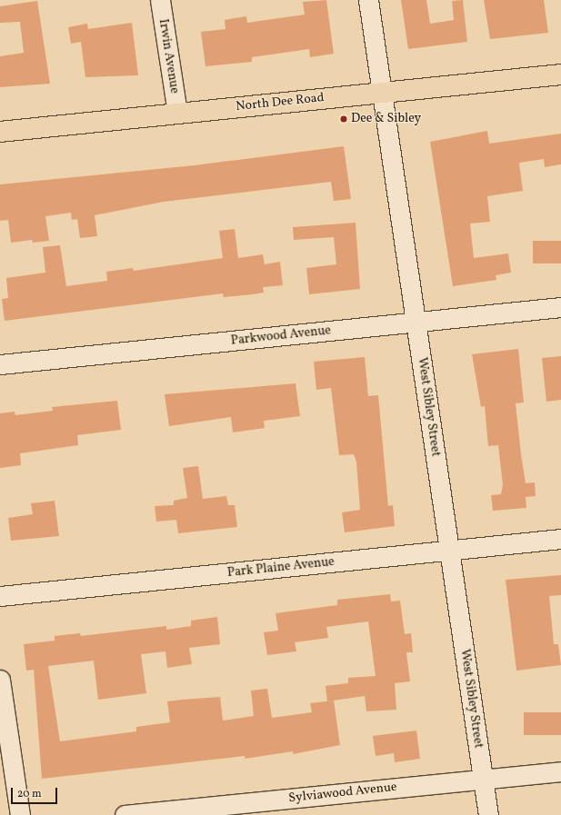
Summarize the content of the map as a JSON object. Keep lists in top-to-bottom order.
{
  "streets": {
    "main road": ["North Dee Road"],
    "street": [
      "Irwin Avenue",
      "Parkwood Avenue",
      "West Sibley Street",
      "Park Plaine Avenue",
      "Sylviawood Avenue"
    ]
  },
  "crossings": [
    ["Irwin Avenue", "North Dee Road"],
    ["North Dee Road", "West Sibley Street"],
    ["Parkwood Avenue", "West Sibley Street"],
    ["West Sibley Street", "Park Plaine Avenue"],
    ["West Sibley Street", "Sylviawood Avenue"]
  ],
  "places": ["Dee & Sibley"],
  "scale_bar": "20 m"
}
